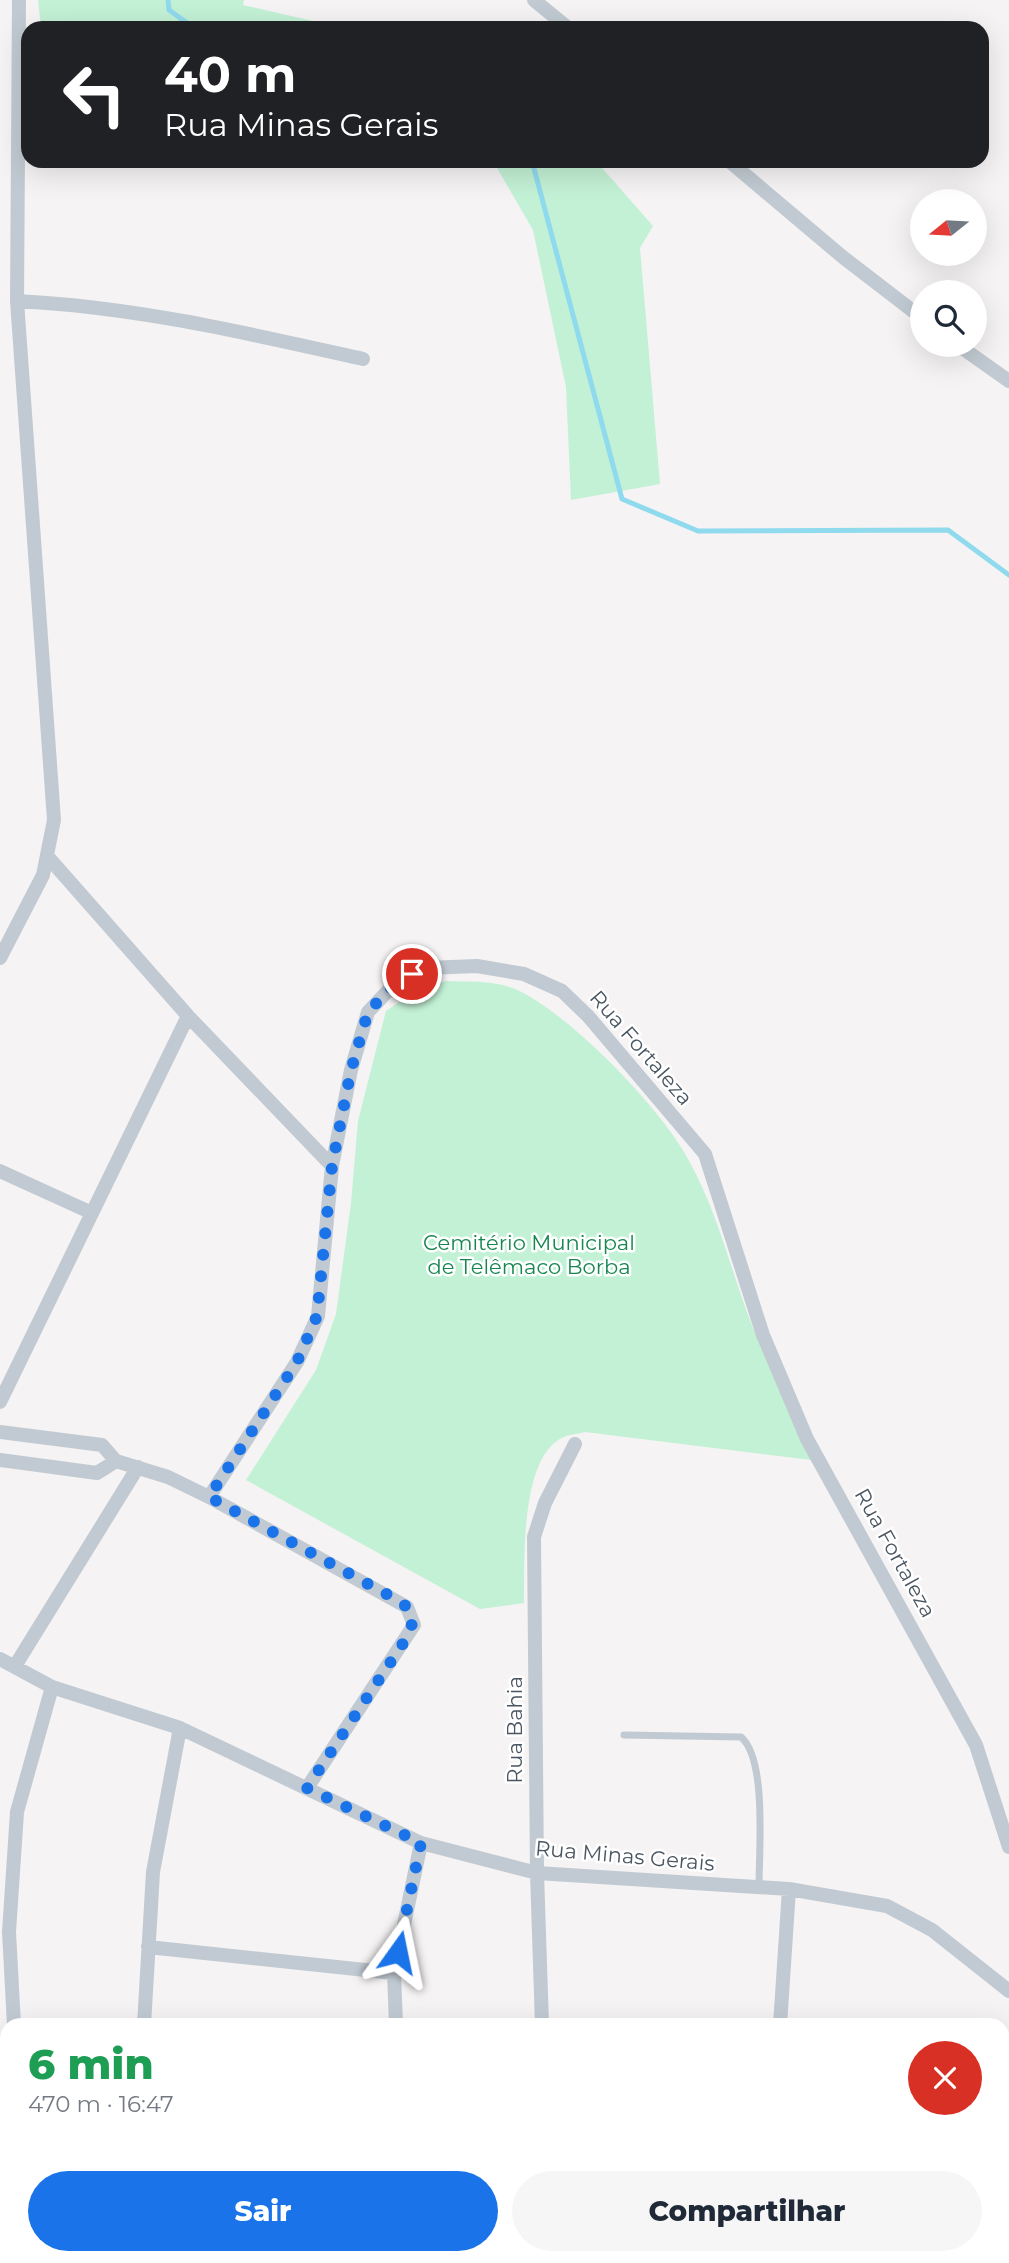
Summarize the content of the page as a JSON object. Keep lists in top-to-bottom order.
{
  "streets": {
    "street": ["Rua Fortaleza", "Rua Bahia", "Rua Minas Gerais"]
  },
  "crossings": [
    ["Rua Bahia", "Rua Minas Gerais"]
  ],
  "parks": ["Cemitério Municipal de Telêmaco Borba"],
  "north": "left",
  "page": {
    "turn": ["40 m", "Rua Minas Gerais"],
    "heading": ["6 min", "470 m · 16:47"],
    "buttons": ["Sair", "Compartilhar"]
  }
}
